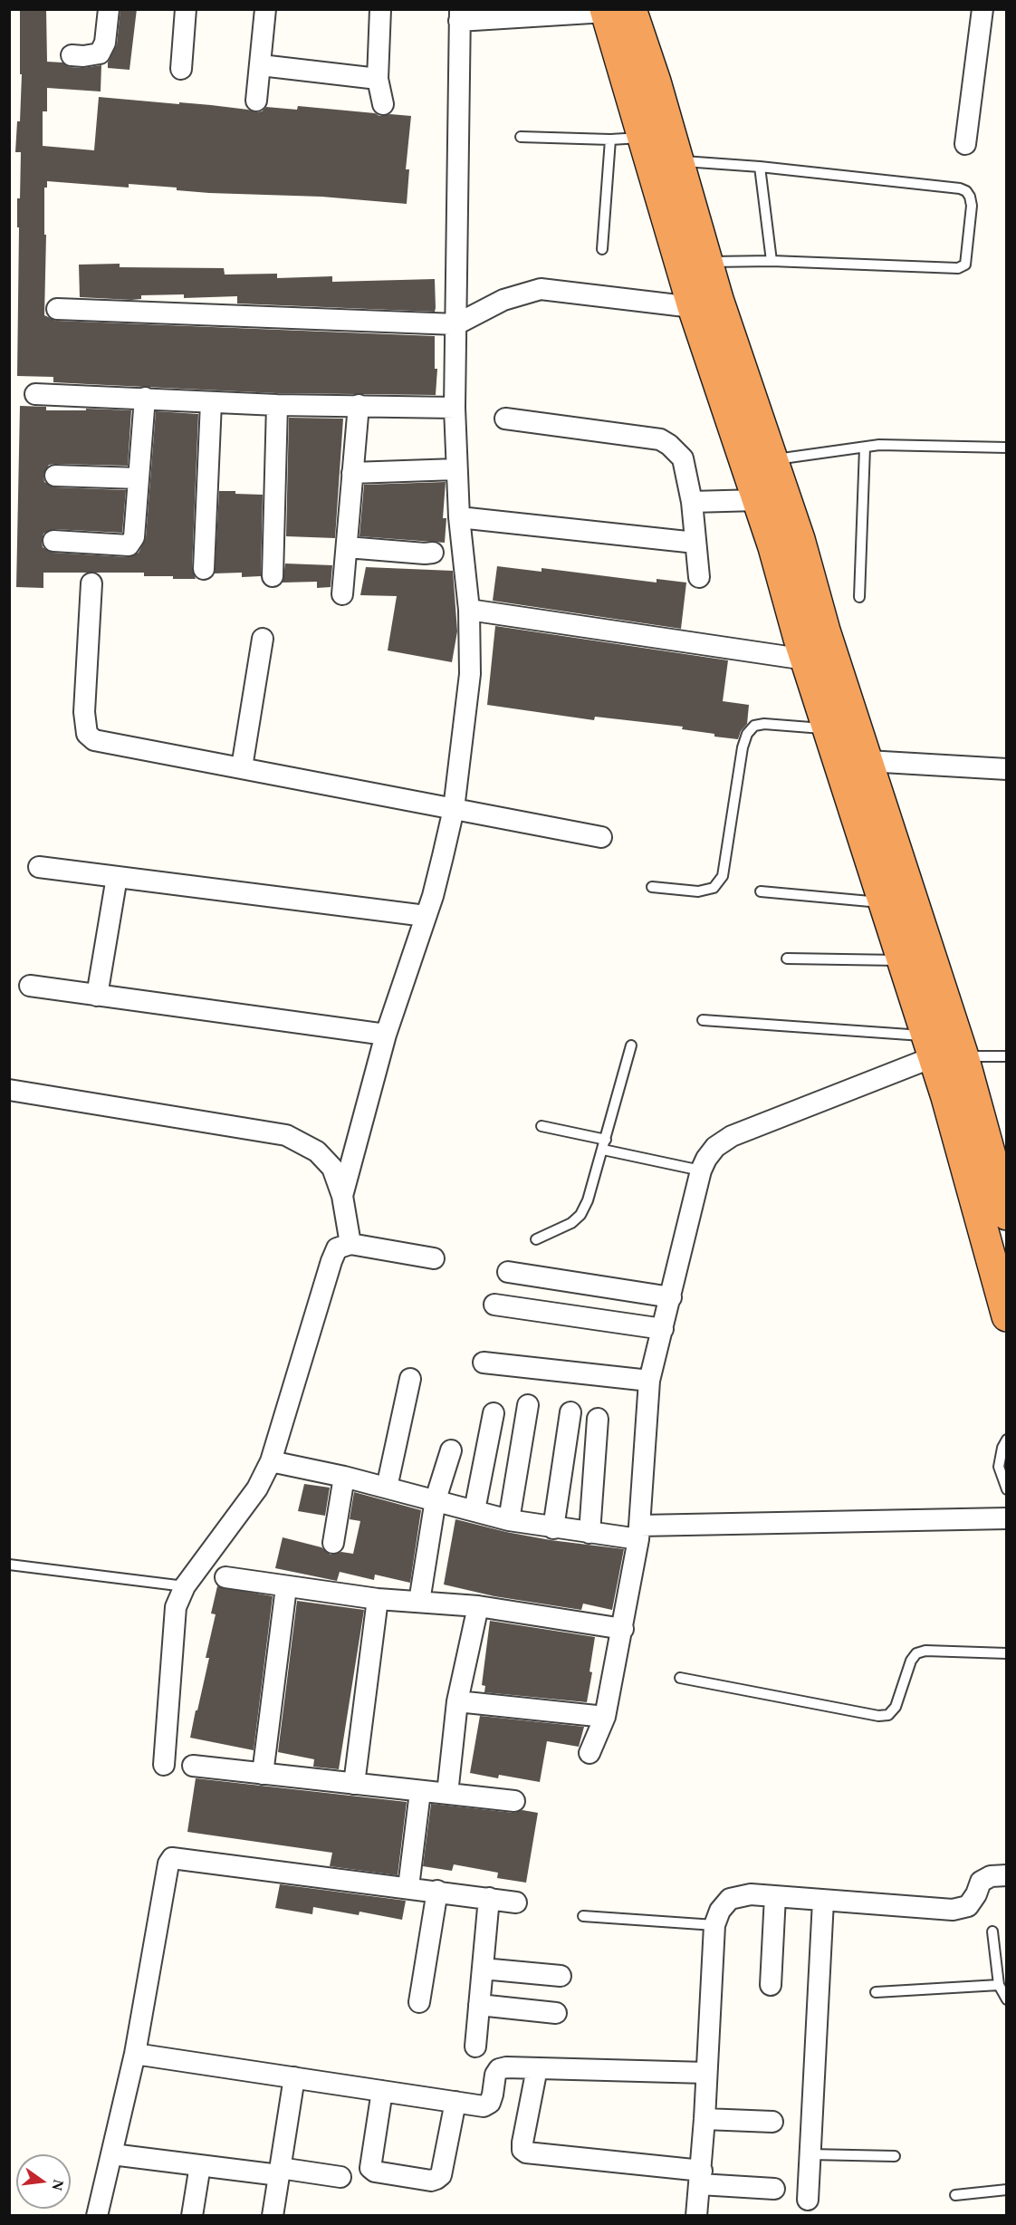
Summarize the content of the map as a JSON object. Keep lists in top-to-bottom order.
{
  "north": "right"
}
